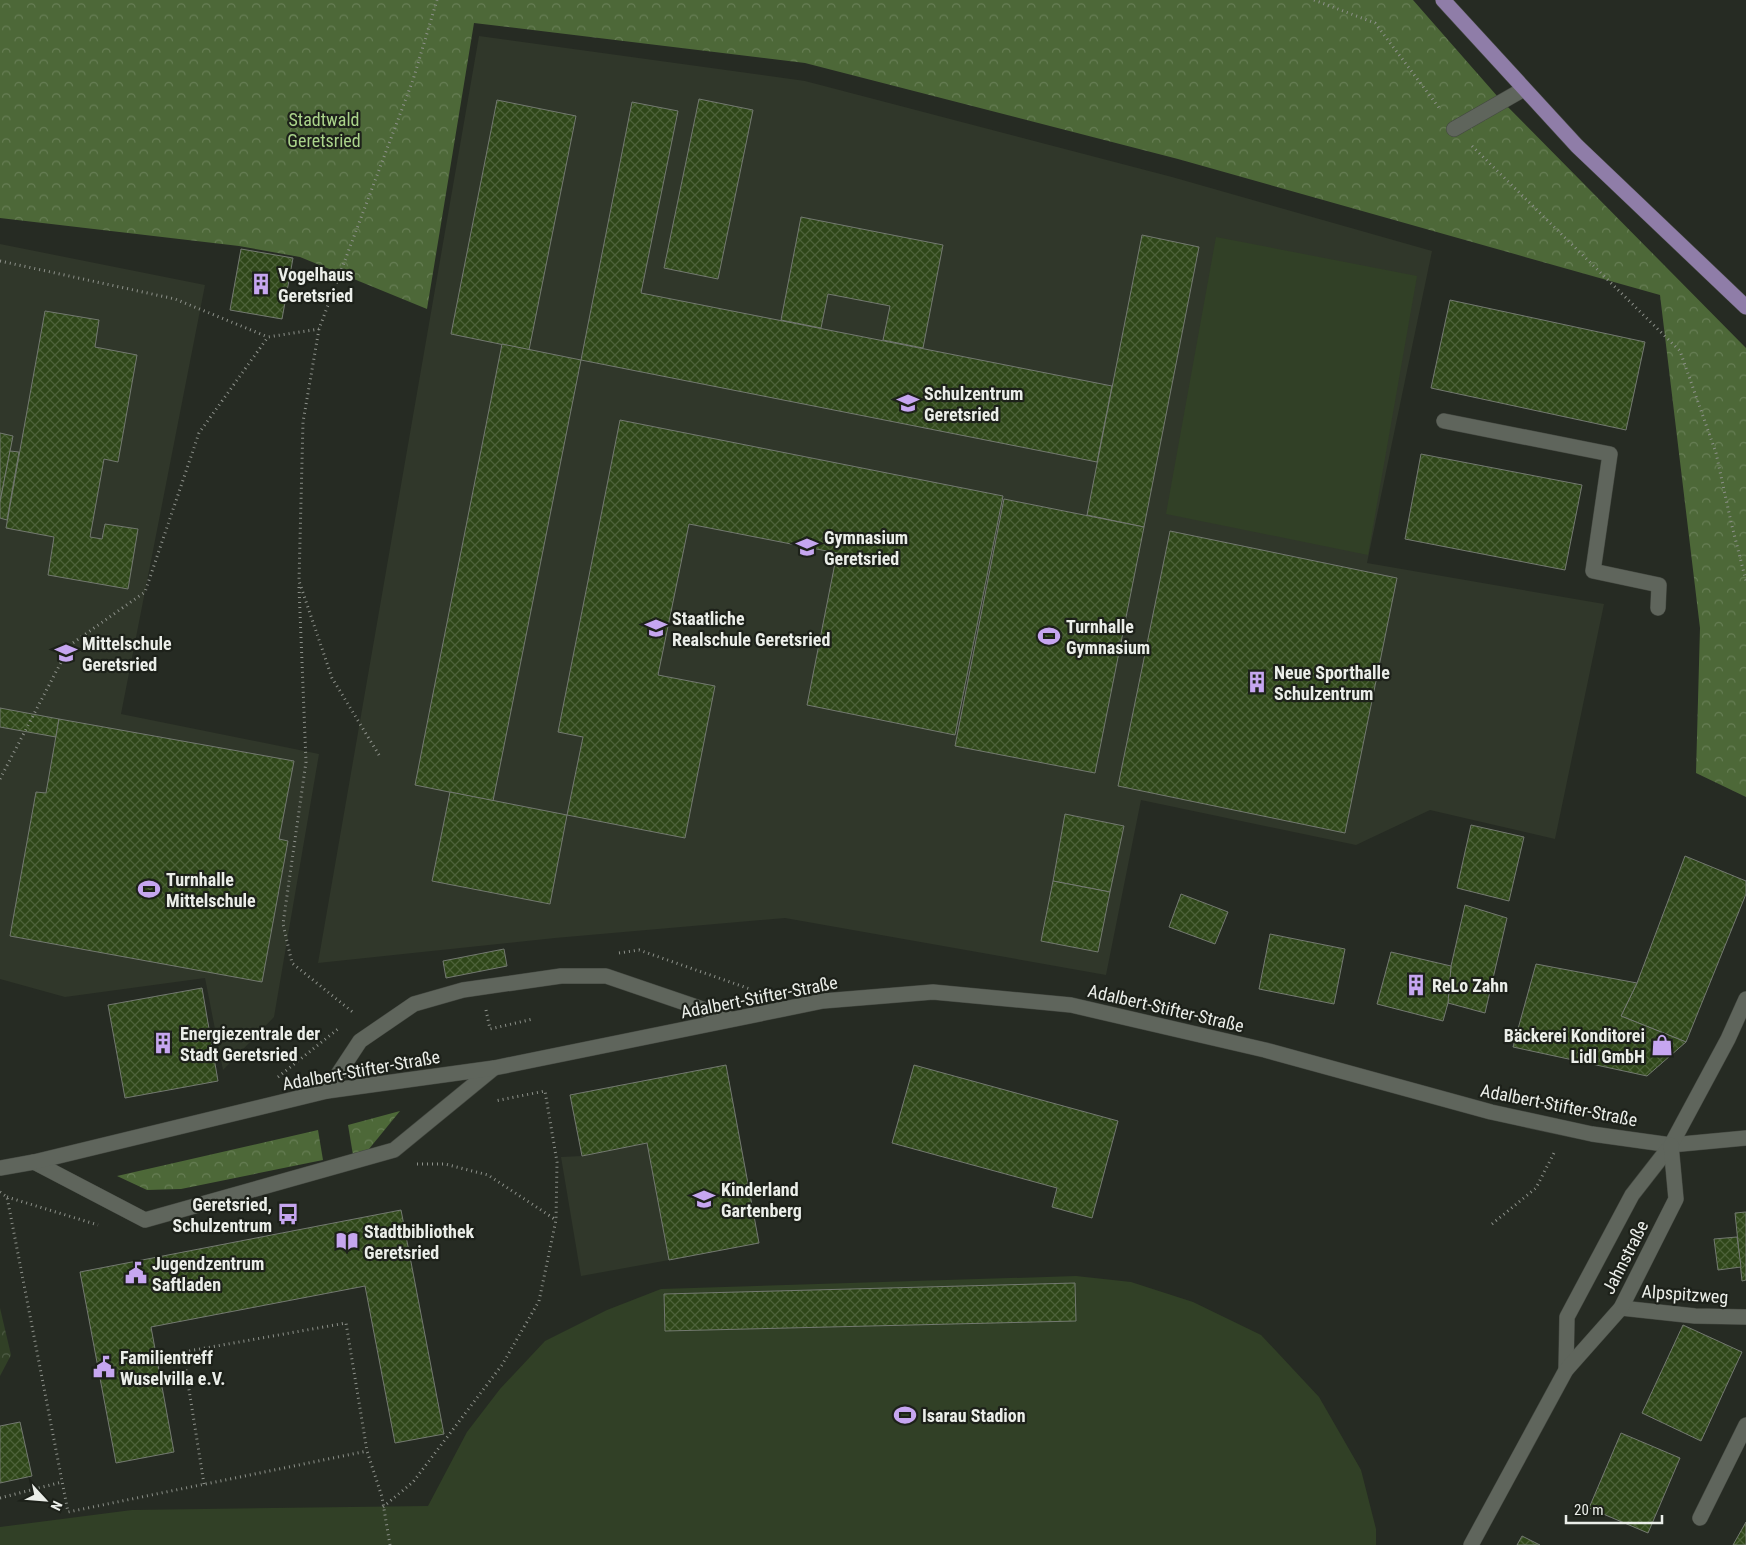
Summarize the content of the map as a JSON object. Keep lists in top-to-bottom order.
{
  "streets": {
    "street": ["Adalbert-Stifter-Straße", "Jahnstraße", "Alpspitzweg"]
  },
  "crossings": [
    ["Adalbert-Stifter-Straße", "Jahnstraße"],
    ["Jahnstraße", "Alpspitzweg"]
  ],
  "parks": ["Stadtwald Geretsried"],
  "places": {
    "building": [
      "Vogelhaus Geretsried",
      "Neue Sporthalle Schulzentrum",
      "ReLo Zahn",
      "Energiezentrale der Stadt Geretsried"
    ],
    "school or university": [
      "Schulzentrum Geretsried",
      "Gymnasium Geretsried",
      "Staatliche Realschule Geretsried",
      "Mittelschule Geretsried",
      "Kinderland Gartenberg"
    ],
    "sports": ["Turnhalle Gymnasium", "Turnhalle Mittelschule", "Isarau Stadion"],
    "shop": ["Bäckerei Konditorei Lidl GmbH"],
    "bus stop": ["Geretsried, Schulzentrum"],
    "library": ["Stadtbibliothek Geretsried"],
    "public building": ["Jugendzentrum Saftladen", "Familientreff Wuselvilla e.V."]
  },
  "scale_bar": "20 m",
  "north": "bottom right"
}
